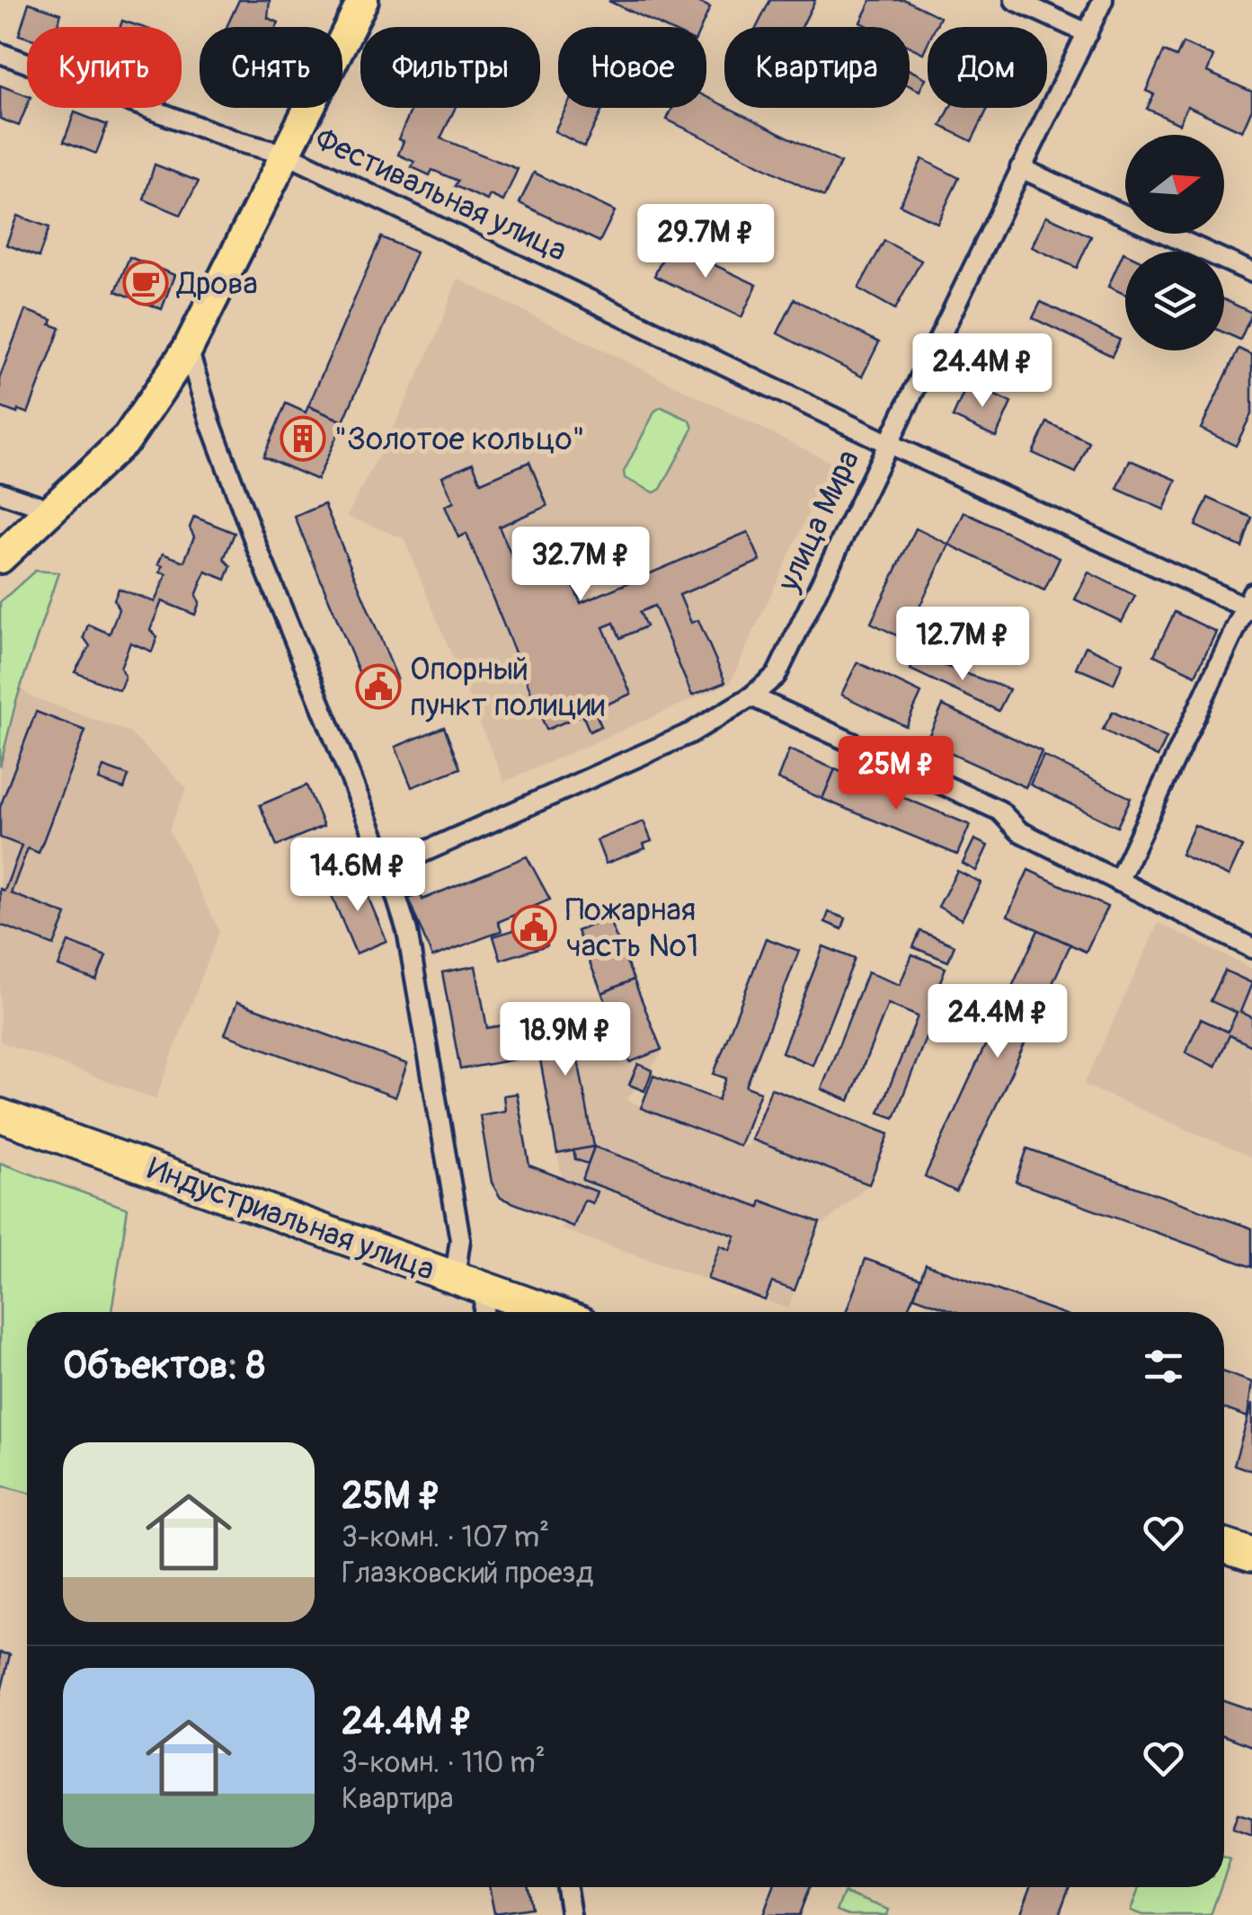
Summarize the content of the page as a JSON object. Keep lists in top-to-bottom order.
{
  "streets": {
    "highway": ["Индустриальная улица"],
    "street": ["Фестивальная улица", "улица Мира"]
  },
  "crossings": [
    ["Фестивальная улица", "улица Мира"]
  ],
  "places": {
    "cafe": ["Дрова"],
    "building": ["\"Золотое кольцо\""],
    "public building": ["Опорный пункт полиции", "Пожарная часть №1"]
  },
  "north": "right",
  "page": {
    "chip": [
      "Купить",
      "Снять",
      "Фильтры",
      "Новое",
      "Квартира",
      "Дом"
    ],
    "price": [
      "29.7M ₽",
      "24.4M ₽",
      "32.7M ₽",
      "12.7M ₽",
      "25M ₽",
      "14.6M ₽",
      "24.4M ₽",
      "18.9M ₽"
    ],
    "heading": "Объектов: 8",
    "list": [
      {
        "name": "25M ₽",
        "note": "3-комн. · 107 m² · Глазковский проезд"
      },
      {
        "name": "24.4M ₽",
        "note": "3-комн. · 110 m² · Квартира"
      }
    ]
  }
}
